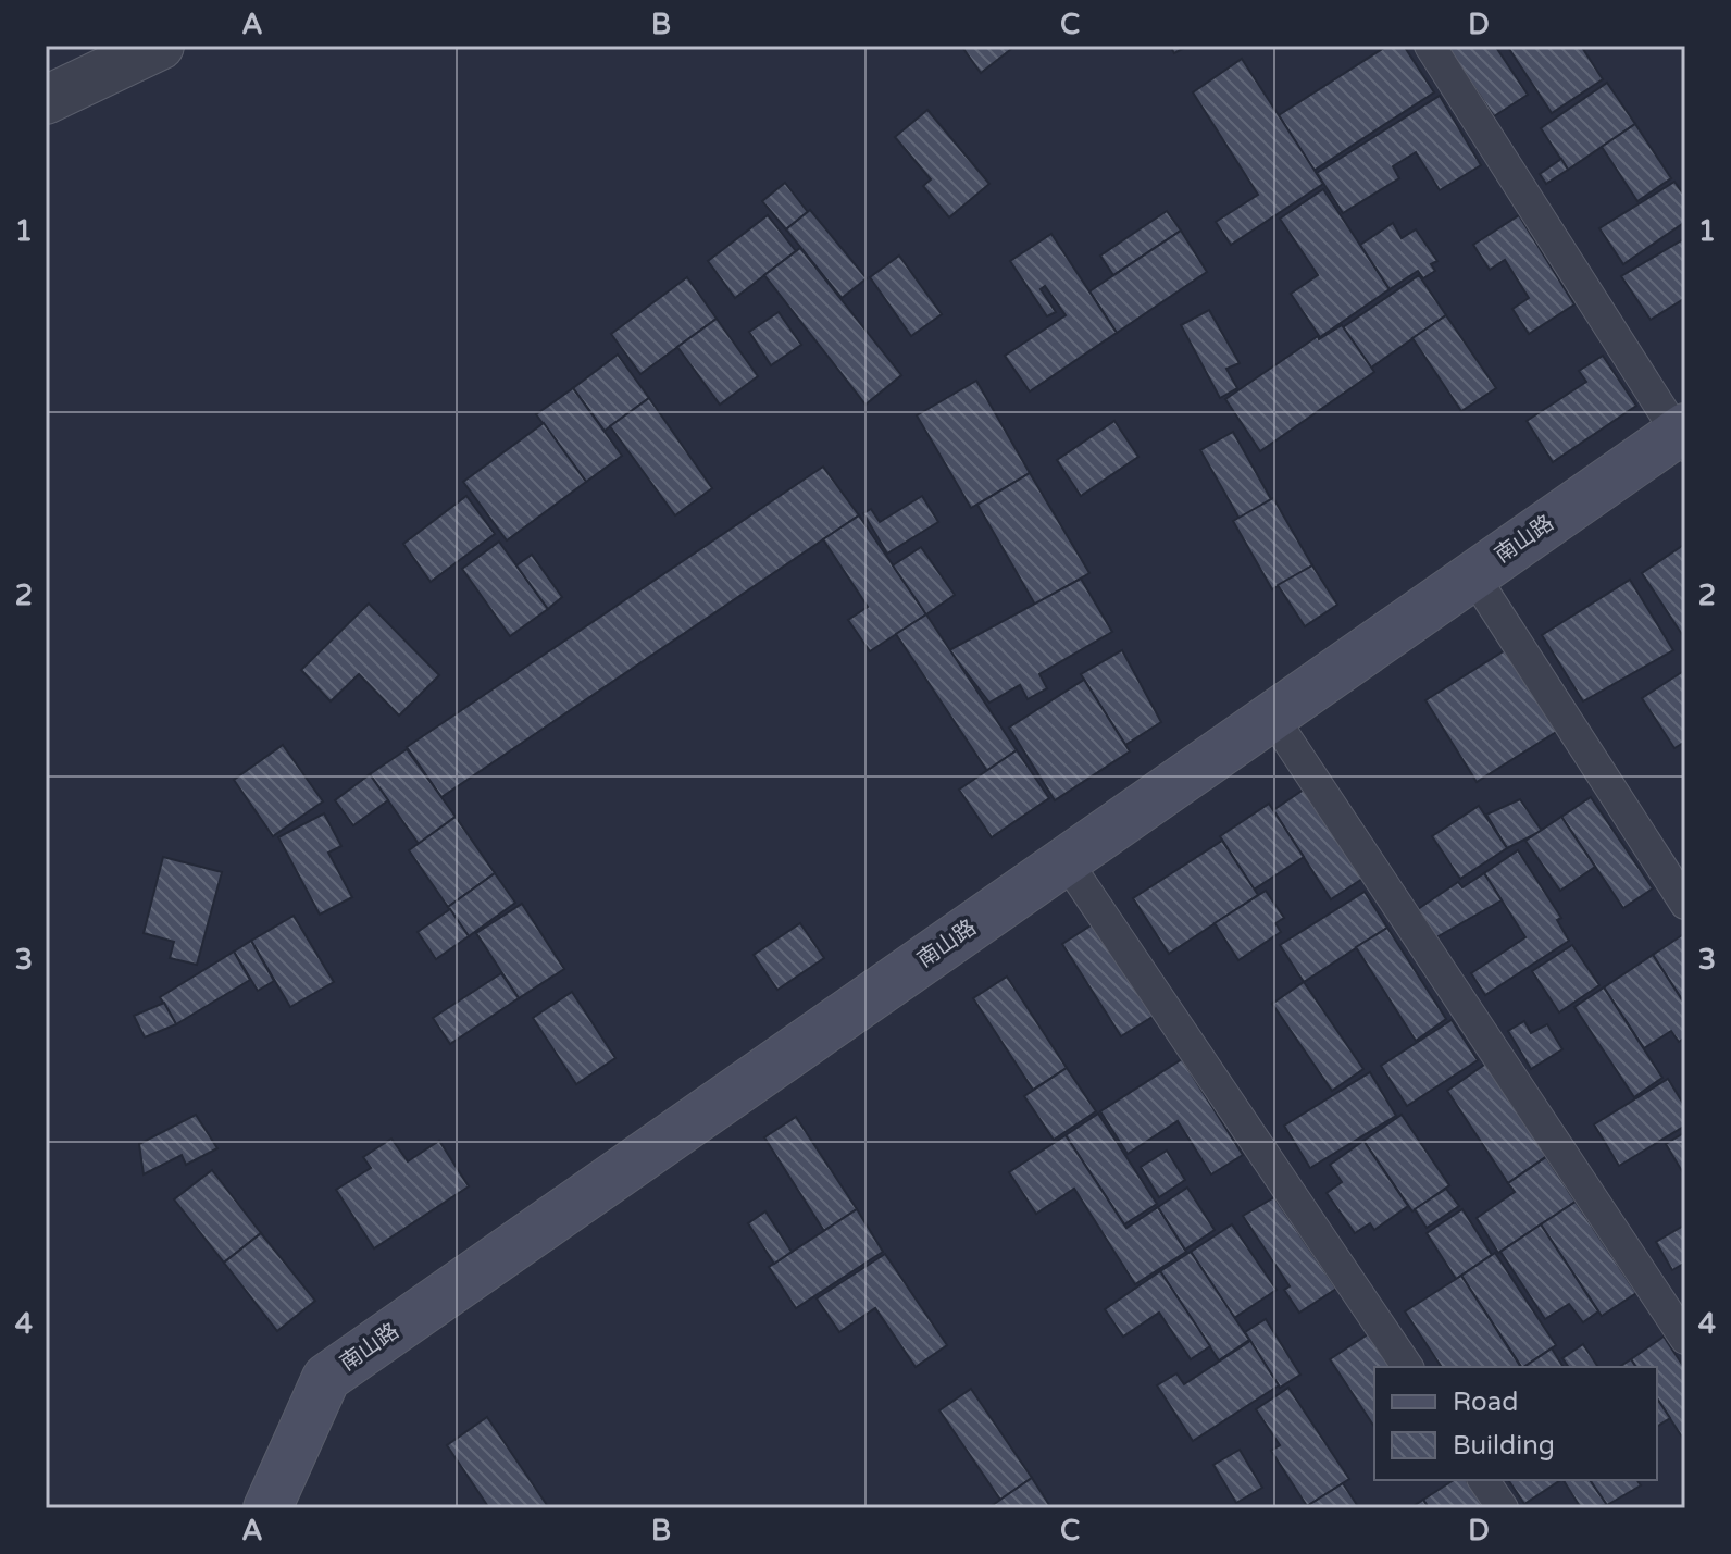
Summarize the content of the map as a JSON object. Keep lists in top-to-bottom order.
{
  "streets": {
    "street": ["南山路"]
  },
  "legend": ["Road", "Building"],
  "grid": {
    "columns": [
      "A",
      "B",
      "C",
      "D"
    ],
    "rows": [
      "1",
      "2",
      "3",
      "4"
    ]
  }
}
